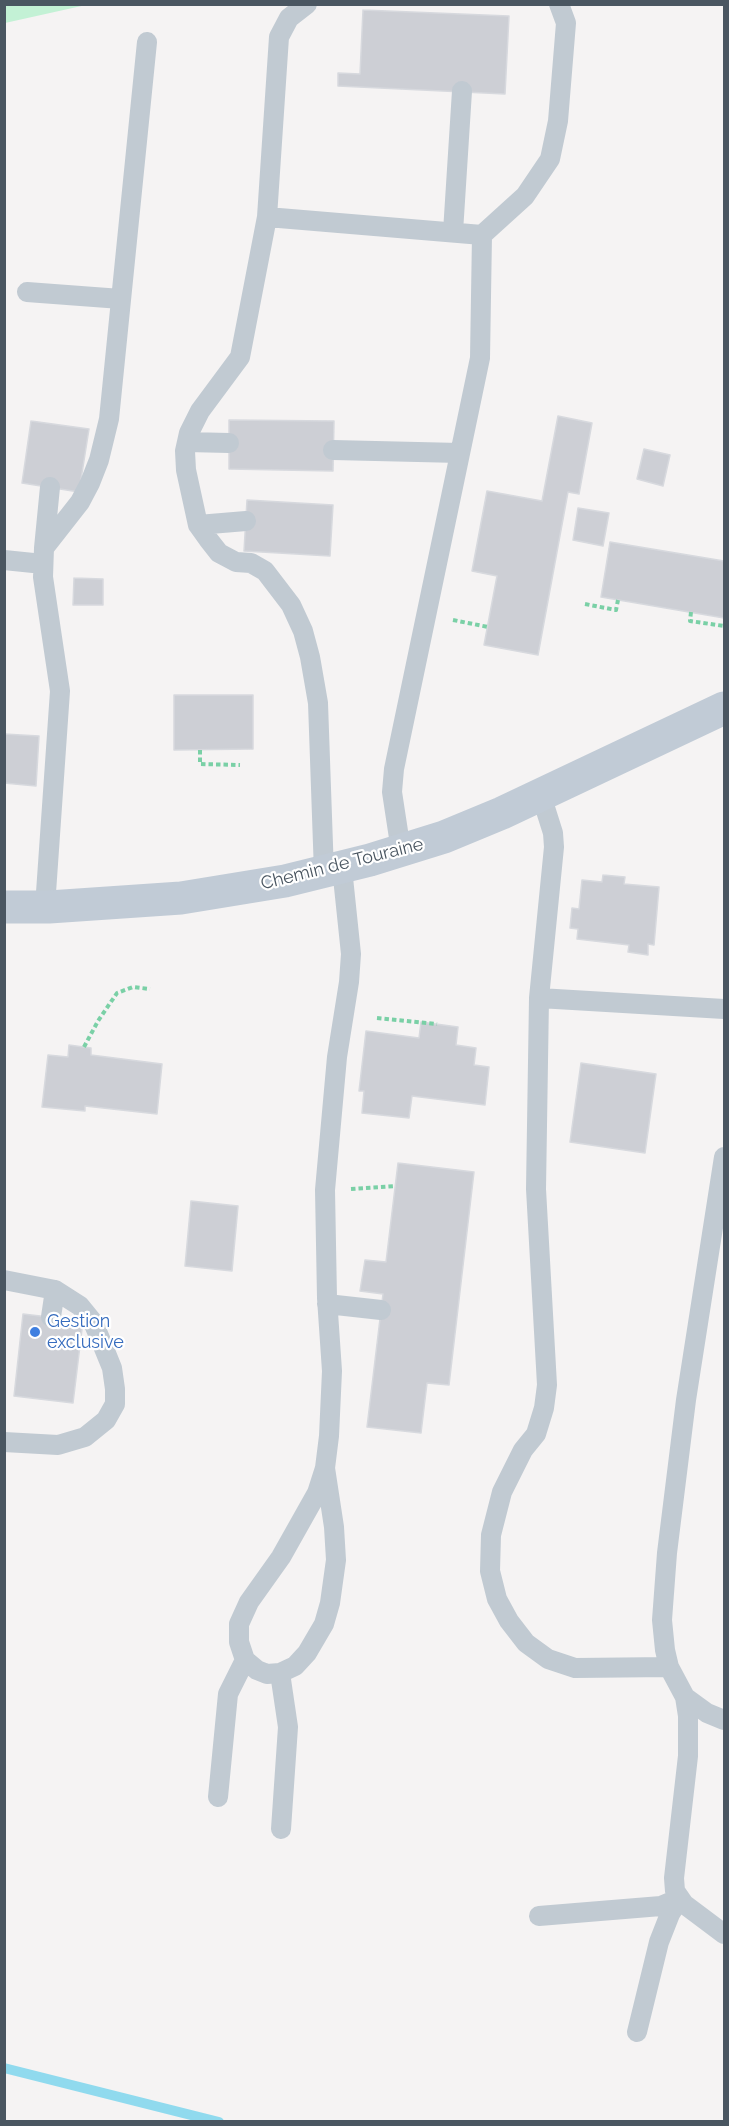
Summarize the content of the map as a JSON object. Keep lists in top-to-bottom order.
{
  "streets": {
    "street": ["Chemin de Touraine"]
  },
  "places": ["Gestion exclusive"]
}
